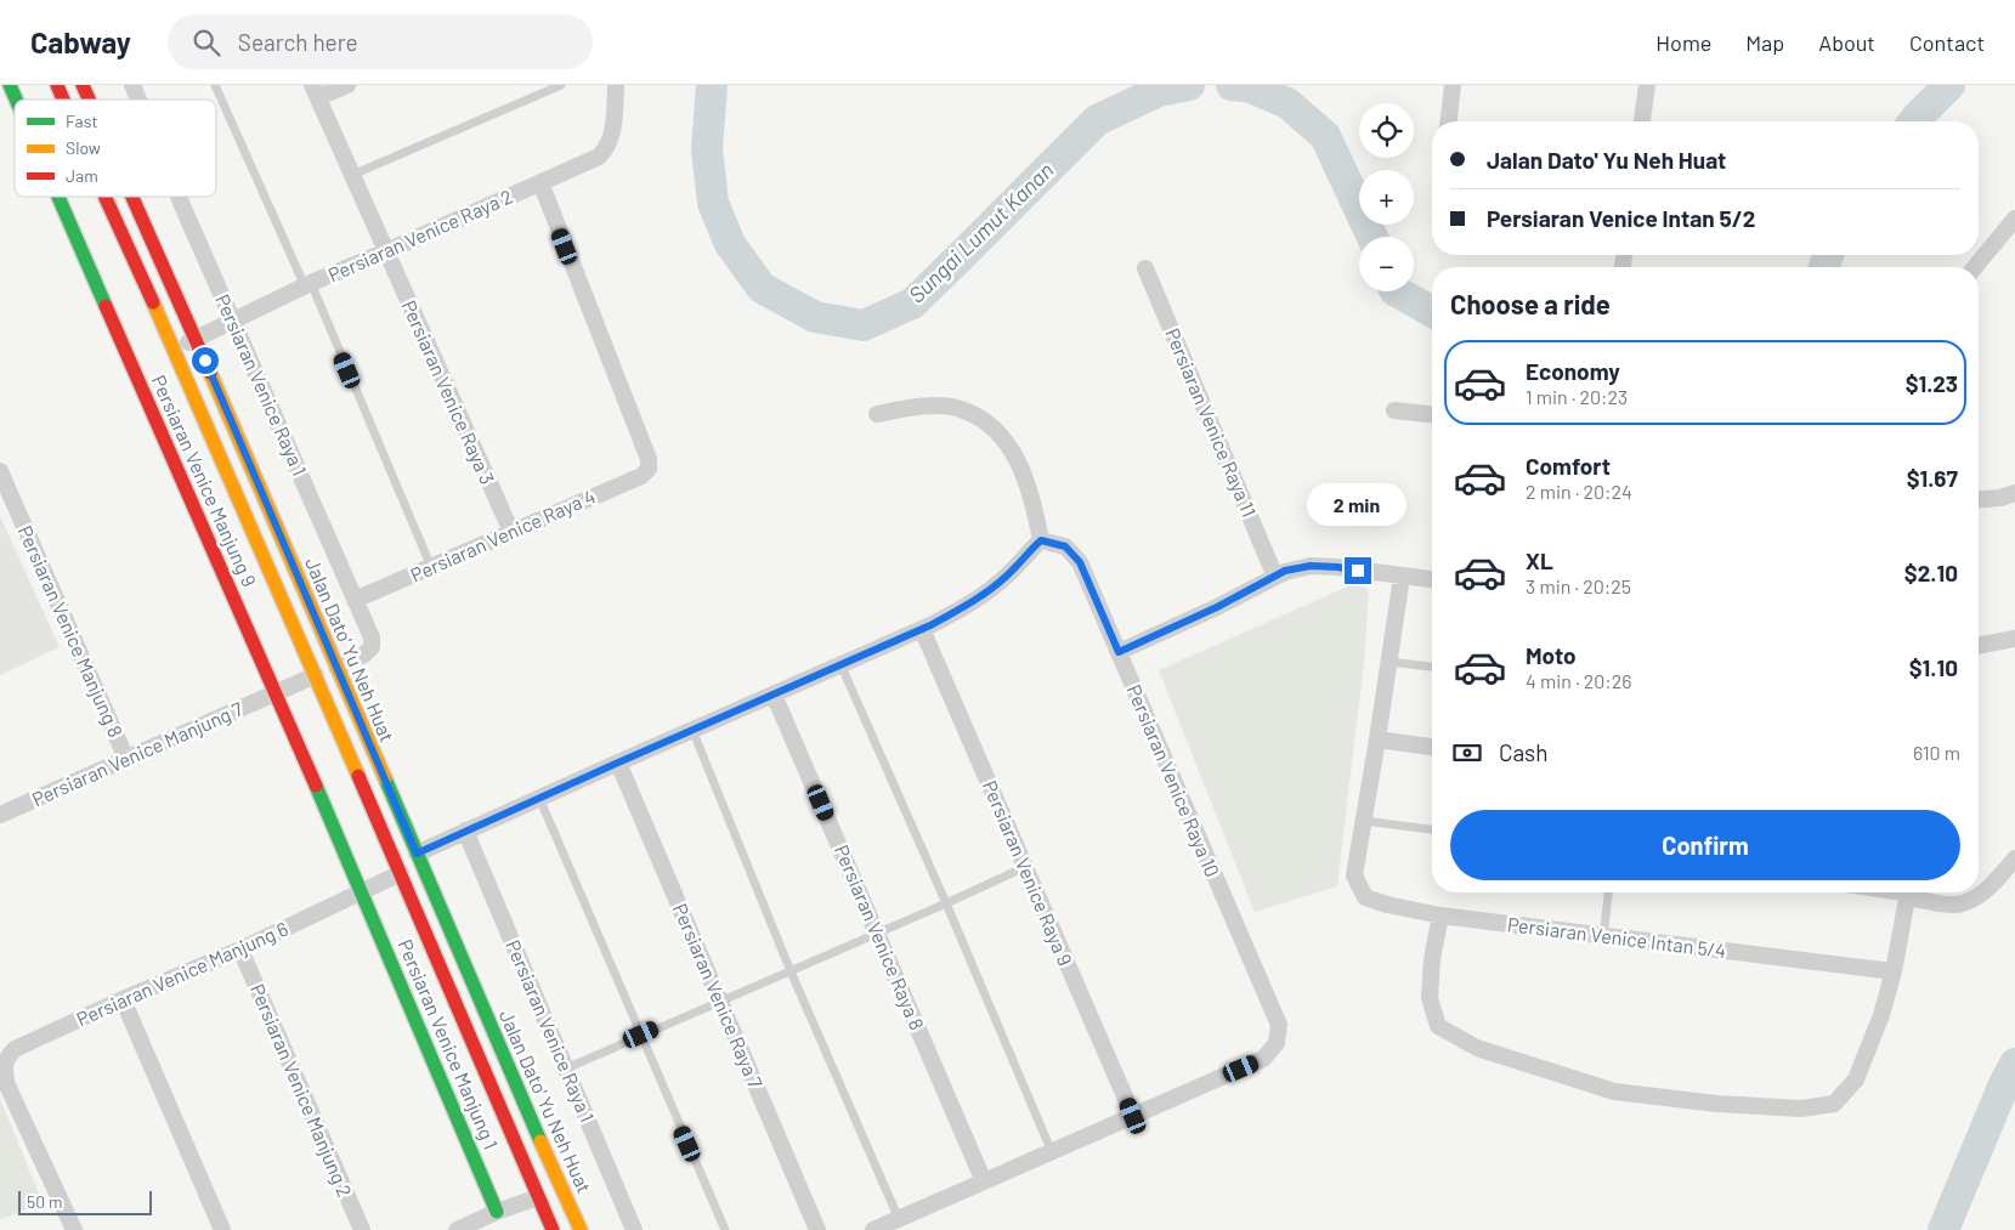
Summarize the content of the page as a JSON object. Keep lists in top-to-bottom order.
{
  "streets": {
    "main road": ["Persiaran Venice Manjung 9", "Jalan Dato' Yu Neh Huat", "Persiaran Venice Manjung 1"],
    "street": [
      "Persiaran Venice Raya 2",
      "Persiaran Venice Raya 1",
      "Persiaran Venice Raya 3",
      "Persiaran Venice Raya 11",
      "Persiaran Venice Raya 4",
      "Persiaran Venice Manjung 8",
      "Persiaran Venice Manjung 7",
      "Persiaran Venice Raya 10",
      "Persiaran Venice Raya 9",
      "Persiaran Venice Raya 8",
      "Persiaran Venice Intan 5/4",
      "Persiaran Venice Manjung 6",
      "Persiaran Venice Raya 7",
      "Persiaran Venice Manjung 2"
    ]
  },
  "crossings": [
    ["Persiaran Venice Raya 2", "Persiaran Venice Raya 1"],
    ["Persiaran Venice Raya 2", "Persiaran Venice Raya 3"],
    ["Persiaran Venice Raya 2", "Persiaran Venice Raya 4"],
    ["Persiaran Venice Raya 2", "Jalan Dato' Yu Neh Huat"],
    ["Persiaran Venice Raya 1", "Persiaran Venice Raya 4"],
    ["Persiaran Venice Raya 1", "Jalan Dato' Yu Neh Huat"],
    ["Persiaran Venice Raya 3", "Persiaran Venice Raya 4"],
    ["Persiaran Venice Manjung 9", "Persiaran Venice Manjung 7"],
    ["Persiaran Venice Manjung 9", "Persiaran Venice Manjung 6"],
    ["Persiaran Venice Manjung 9", "Persiaran Venice Manjung 1"],
    ["Persiaran Venice Manjung 8", "Persiaran Venice Manjung 7"],
    ["Jalan Dato' Yu Neh Huat", "Persiaran Venice Manjung 7"],
    ["Jalan Dato' Yu Neh Huat", "Persiaran Venice Manjung 6"],
    ["Persiaran Venice Raya 10", "Persiaran Venice Raya 9"],
    ["Persiaran Venice Manjung 6", "Persiaran Venice Manjung 1"],
    ["Persiaran Venice Manjung 6", "Persiaran Venice Manjung 2"]
  ],
  "water": ["Sungai Lumut Kanan"],
  "legend": ["Fast", "Slow", "Jam"],
  "scale_bar": "50 m",
  "page": {
    "header": "Cabway",
    "search": "Search here",
    "nav": [
      "Home",
      "Map",
      "About",
      "Contact"
    ],
    "map_buttons": ["+", "−"],
    "banner": ["Jalan Dato' Yu Neh Huat", "Persiaran Venice Intan 5/2"],
    "heading": "Choose a ride",
    "list": [
      {
        "name": "Economy",
        "note": "1 min · 20:23",
        "value": "$1.23"
      },
      {
        "name": "Comfort",
        "note": "2 min · 20:24",
        "value": "$1.67"
      },
      {
        "name": "XL",
        "note": "3 min · 20:25",
        "value": "$2.10"
      },
      {
        "name": "Moto",
        "note": "4 min · 20:26",
        "value": "$1.10"
      }
    ],
    "bubble": "2 min",
    "pay": ["Cash", "610 m"],
    "buttons": "Confirm",
    "scale": "50 m"
  }
}
